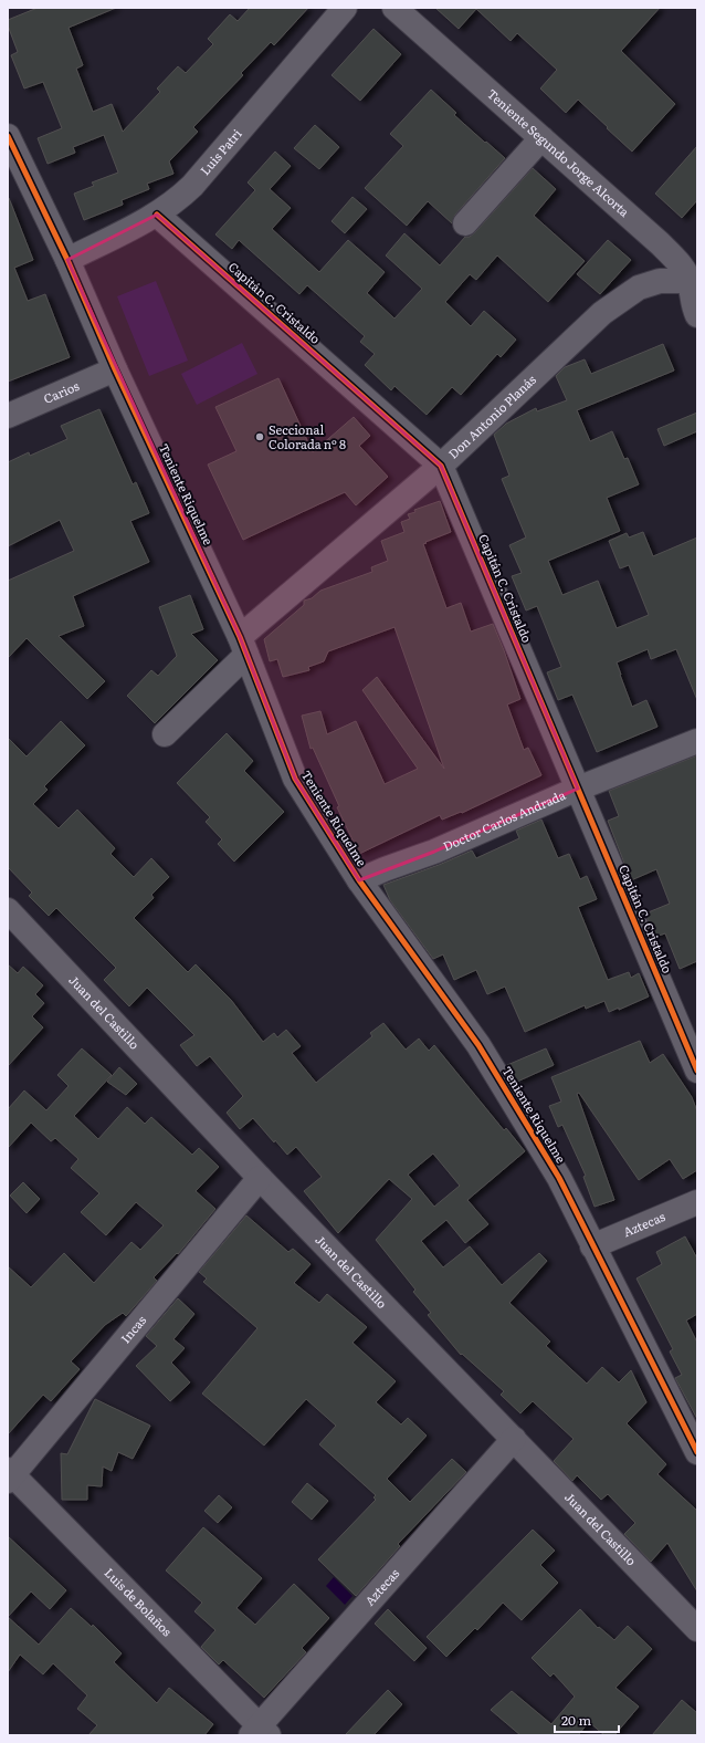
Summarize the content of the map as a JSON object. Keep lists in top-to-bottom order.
{
  "streets": {
    "street": [
      "Luis Patri",
      "Teniente Segundo Jorge Alcorta",
      "Capitán C. Cristaldo",
      "Carios",
      "Don Antonio Planás",
      "Teniente Riquelme",
      "Doctor Carlos Andrada",
      "Juan del Castillo",
      "Aztecas",
      "Incas",
      "Luis de Bolaños"
    ]
  },
  "crossings": [
    ["Luis Patri", "Capitán C. Cristaldo"],
    ["Luis Patri", "Teniente Riquelme"],
    ["Teniente Segundo Jorge Alcorta", "Don Antonio Planás"],
    ["Capitán C. Cristaldo", "Don Antonio Planás"],
    ["Capitán C. Cristaldo", "Doctor Carlos Andrada"],
    ["Carios", "Teniente Riquelme"],
    ["Don Antonio Planás", "Teniente Riquelme"],
    ["Teniente Riquelme", "Doctor Carlos Andrada"],
    ["Teniente Riquelme", "Aztecas"],
    ["Juan del Castillo", "Aztecas"],
    ["Juan del Castillo", "Incas"],
    ["Aztecas", "Luis de Bolaños"],
    ["Incas", "Luis de Bolaños"]
  ],
  "places": ["Seccional Colorada nº 8"],
  "scale_bar": "20 m"
}
